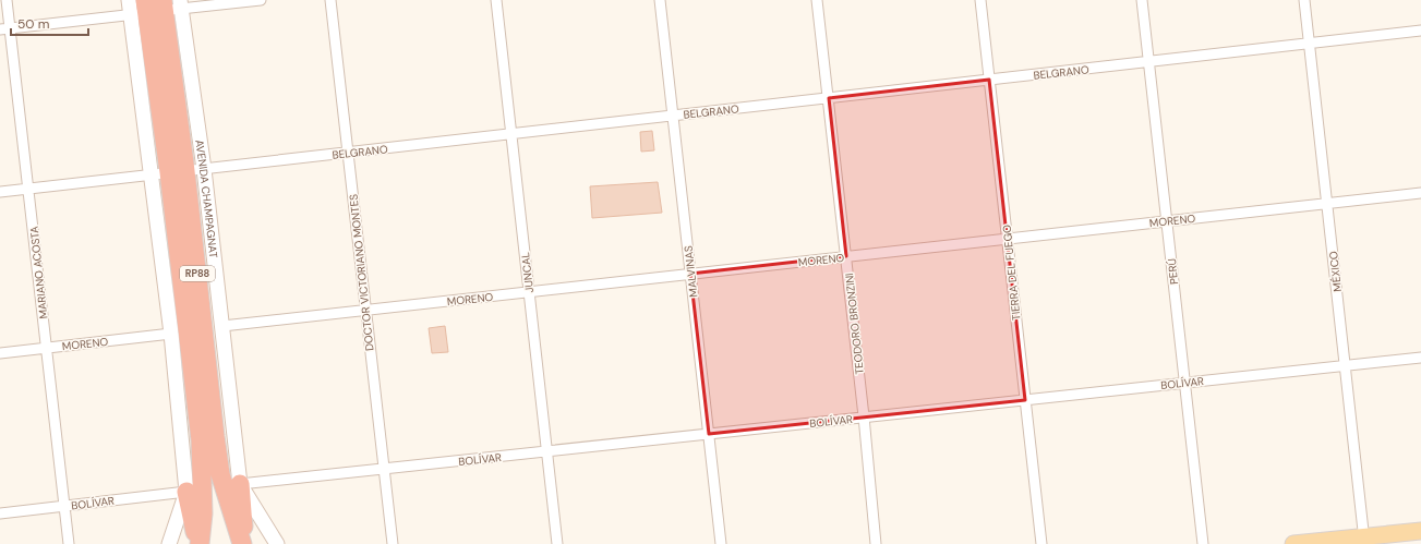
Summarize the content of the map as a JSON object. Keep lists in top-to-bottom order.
{
  "streets": {
    "highway": ["AVENIDA CHAMPAGNAT", "RP88"],
    "street": [
      "BELGRANO",
      "MORENO",
      "MALVINAS",
      "PERÚ",
      "MÉXICO",
      "MARIANO ACOSTA",
      "DOCTOR VICTORIANO MONTES",
      "JUNCAL",
      "TIERRA DEL FUEGO",
      "TEODORO BRONZINI",
      "BOLÍVAR"
    ]
  },
  "crossings": [
    ["BELGRANO", "AVENIDA CHAMPAGNAT"],
    ["BELGRANO", "MALVINAS"],
    ["BELGRANO", "PERÚ"],
    ["BELGRANO", "MÉXICO"],
    ["BELGRANO", "MARIANO ACOSTA"],
    ["BELGRANO", "DOCTOR VICTORIANO MONTES"],
    ["BELGRANO", "JUNCAL"],
    ["BELGRANO", "TIERRA DEL FUEGO"],
    ["BELGRANO", "TEODORO BRONZINI"],
    ["AVENIDA CHAMPAGNAT", "MORENO"],
    ["AVENIDA CHAMPAGNAT", "BOLÍVAR"],
    ["MORENO", "MALVINAS"],
    ["MORENO", "PERÚ"],
    ["MORENO", "MÉXICO"],
    ["MORENO", "MARIANO ACOSTA"],
    ["MORENO", "DOCTOR VICTORIANO MONTES"],
    ["MORENO", "JUNCAL"],
    ["MORENO", "TIERRA DEL FUEGO"],
    ["MORENO", "TEODORO BRONZINI"],
    ["MALVINAS", "BOLÍVAR"],
    ["PERÚ", "BOLÍVAR"],
    ["MÉXICO", "BOLÍVAR"],
    ["MARIANO ACOSTA", "BOLÍVAR"],
    ["DOCTOR VICTORIANO MONTES", "BOLÍVAR"],
    ["JUNCAL", "BOLÍVAR"],
    ["TIERRA DEL FUEGO", "BOLÍVAR"],
    ["TEODORO BRONZINI", "BOLÍVAR"]
  ],
  "scale_bar": "50 m"
}
